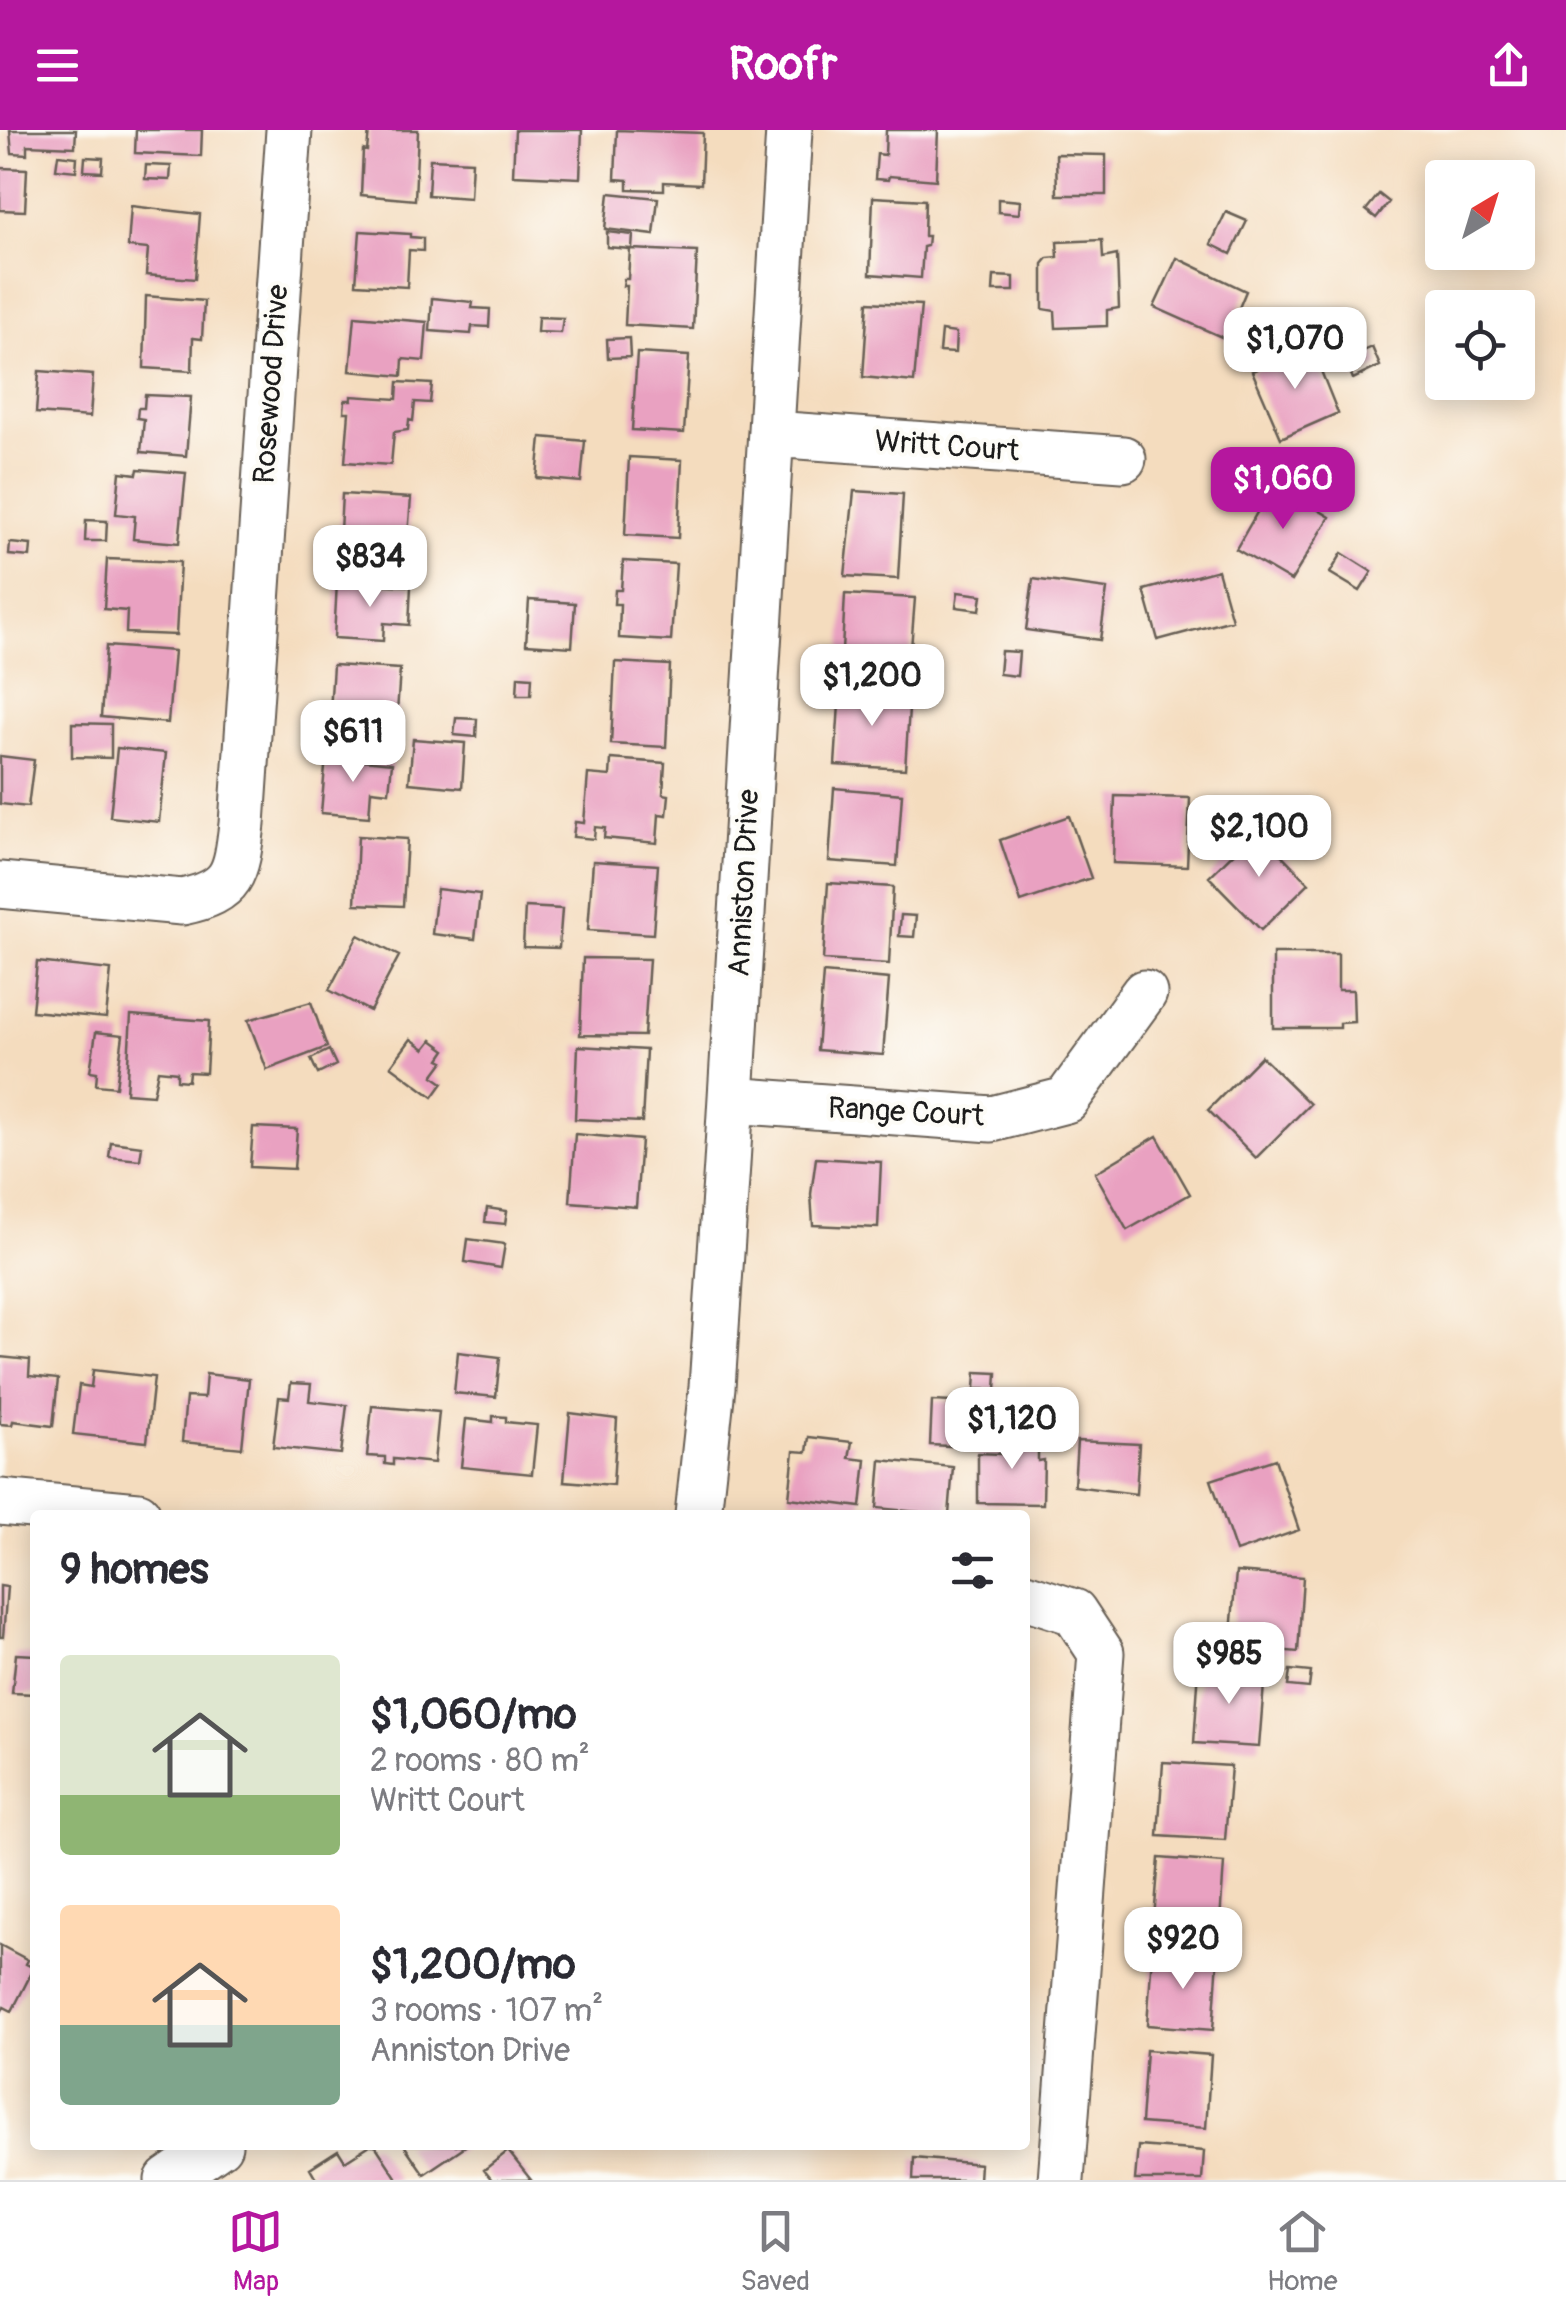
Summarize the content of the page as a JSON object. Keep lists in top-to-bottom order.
{
  "streets": {
    "street": [
      "Rosewood Drive",
      "Writt Court",
      "Anniston Drive",
      "Range Court"
    ]
  },
  "crossings": [
    ["Writt Court", "Anniston Drive"],
    ["Anniston Drive", "Range Court"]
  ],
  "north": "top right",
  "page": {
    "header": "Roofr",
    "price": [
      "$1,070",
      "$1,060",
      "$834",
      "$1,200",
      "$611",
      "$2,100",
      "$1,120",
      "$985",
      "$920"
    ],
    "heading": "9 homes",
    "list": [
      {
        "name": "$1,060/mo",
        "note": "2 rooms · 80 m² · Writt Court"
      },
      {
        "name": "$1,200/mo",
        "note": "3 rooms · 107 m² · Anniston Drive"
      }
    ],
    "tabs": ["Map", "Saved", "Home"]
  }
}
